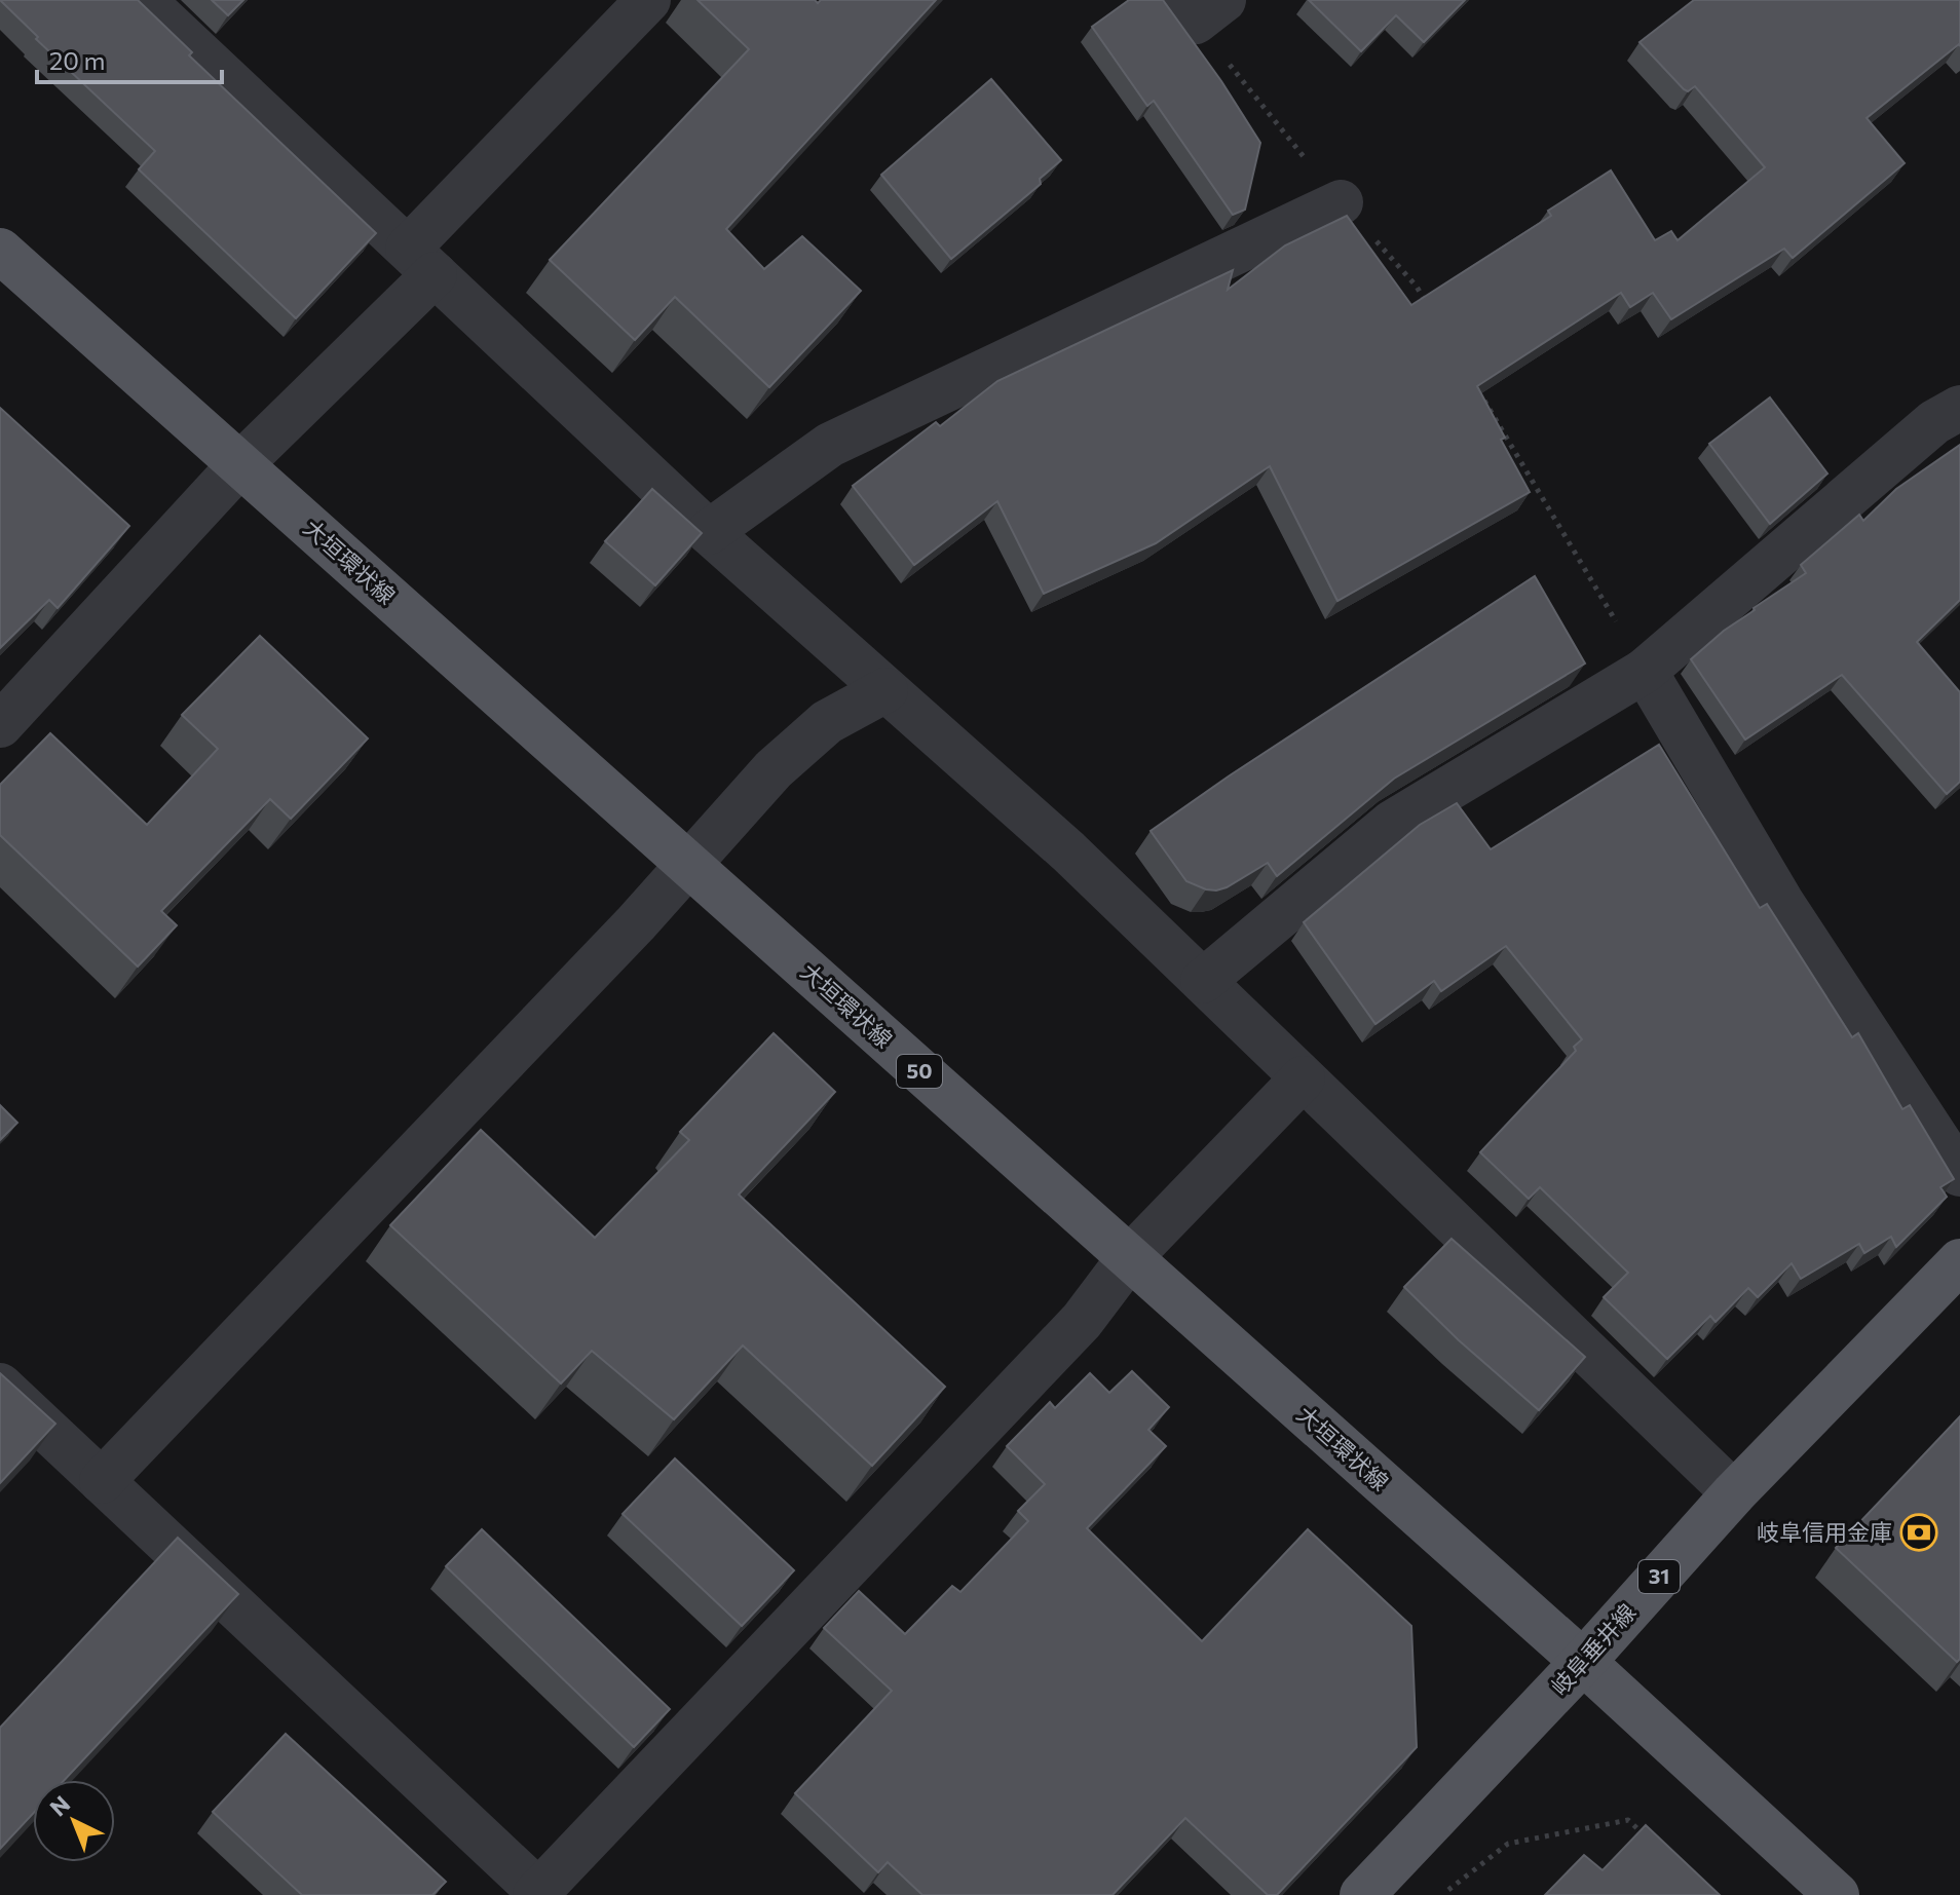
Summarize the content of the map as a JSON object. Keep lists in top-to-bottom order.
{
  "streets": {
    "main road": [
      "大垣環状線",
      "50",
      "31",
      "岐阜垂井線"
    ]
  },
  "crossings": [
    ["大垣環状線", "岐阜垂井線"]
  ],
  "places": {
    "bank": ["岐阜信用金庫"]
  },
  "scale_bar": "20 m",
  "north": "top left"
}
